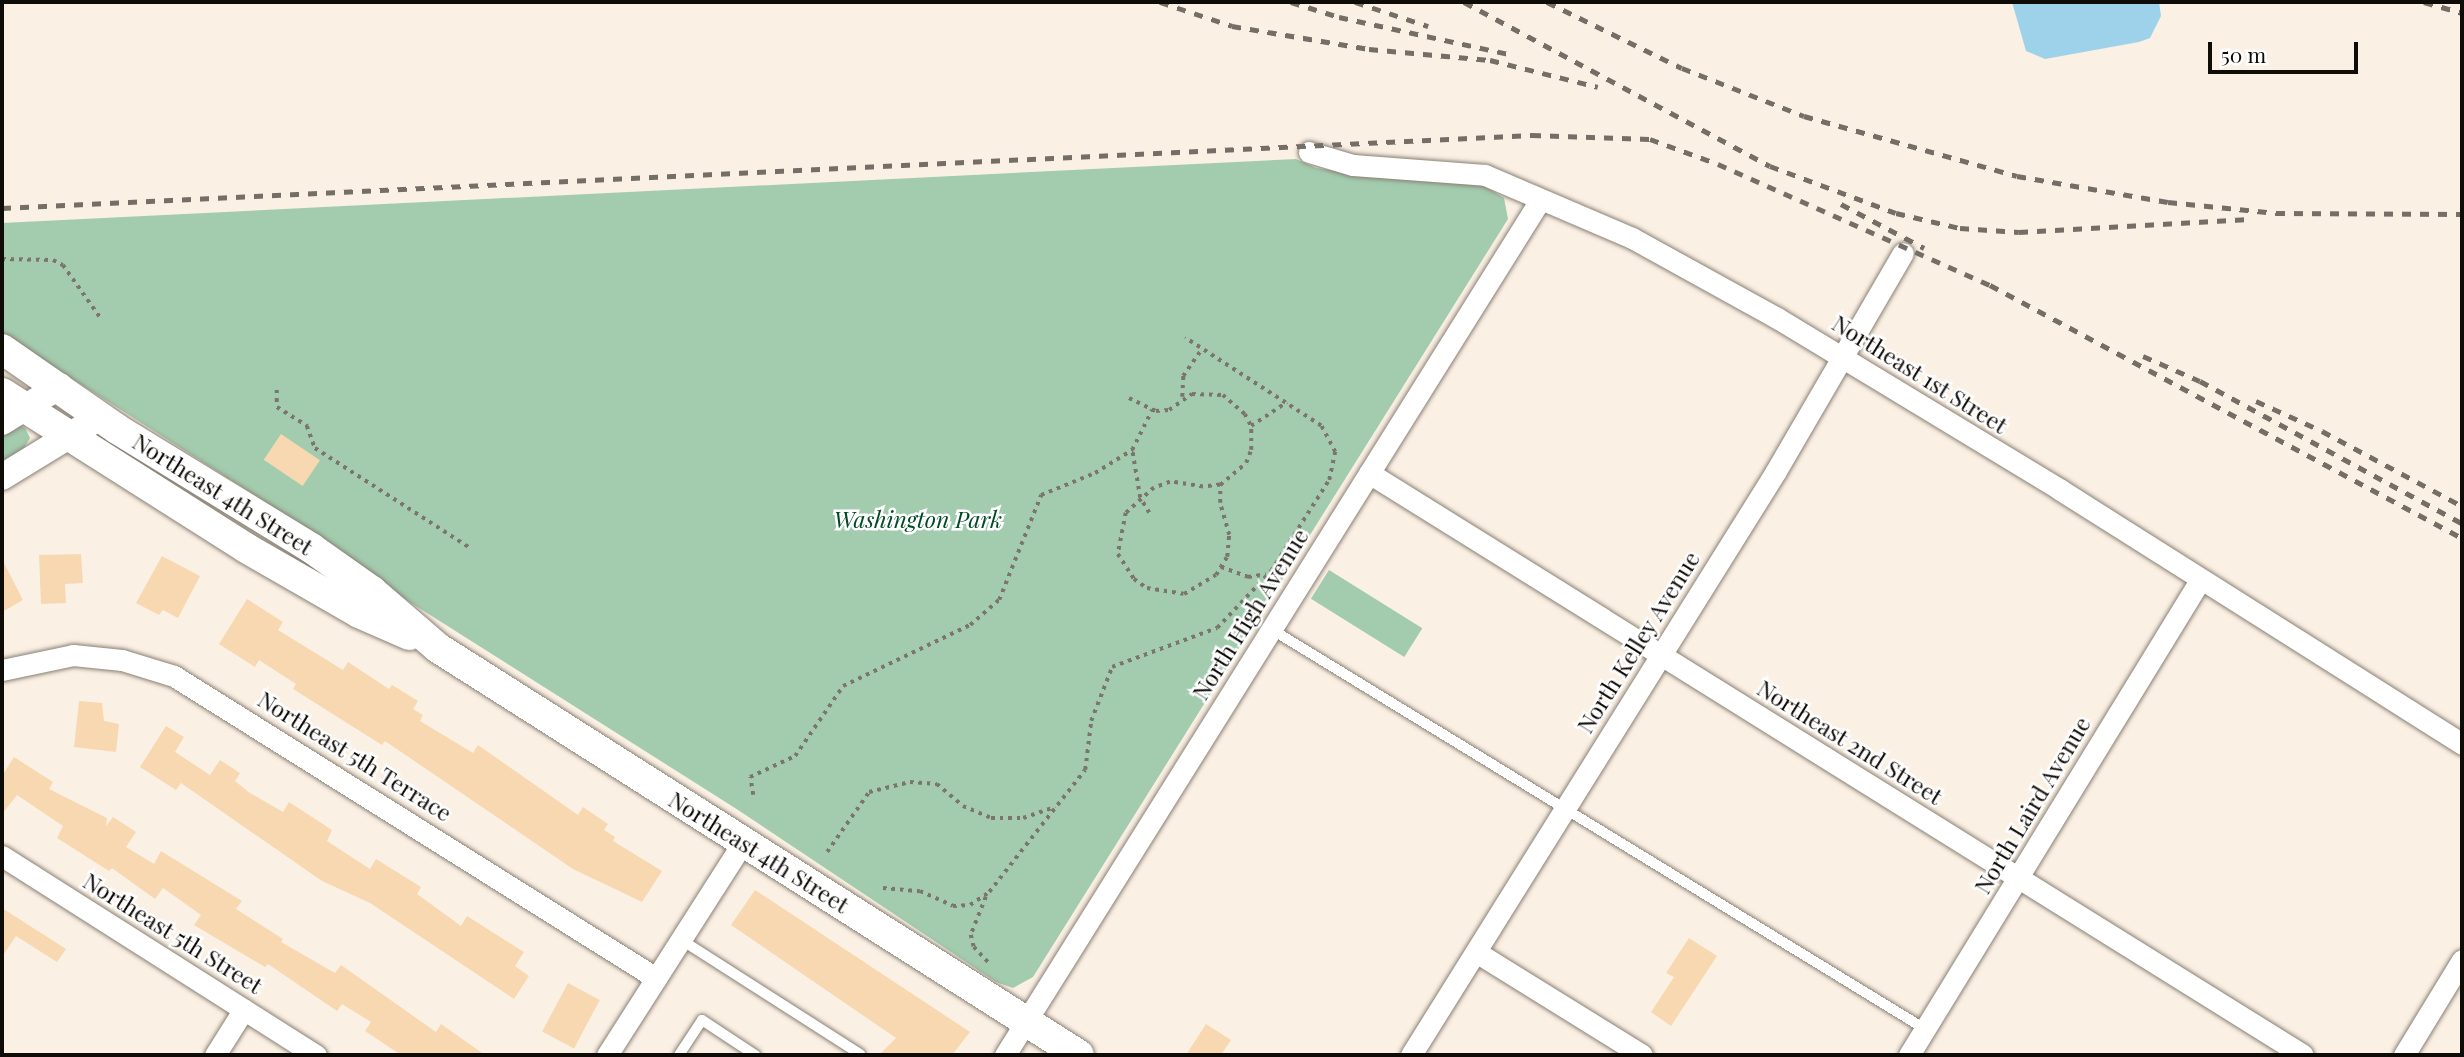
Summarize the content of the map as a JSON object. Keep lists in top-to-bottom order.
{
  "streets": {
    "main road": ["Northeast 4th Street"],
    "street": [
      "Northeast 1st Street",
      "North High Avenue",
      "North Kelley Avenue",
      "Northeast 2nd Street",
      "Northeast 5th Terrace",
      "North Laird Avenue",
      "Northeast 5th Street"
    ]
  },
  "crossings": [
    ["Northeast 1st Street", "North High Avenue"],
    ["Northeast 1st Street", "North Kelley Avenue"],
    ["Northeast 1st Street", "North Laird Avenue"],
    ["Northeast 4th Street", "North High Avenue"],
    ["North High Avenue", "Northeast 2nd Street"],
    ["North Kelley Avenue", "Northeast 2nd Street"],
    ["Northeast 2nd Street", "North Laird Avenue"]
  ],
  "parks": ["Washington Park"],
  "scale_bar": "50 m"
}
